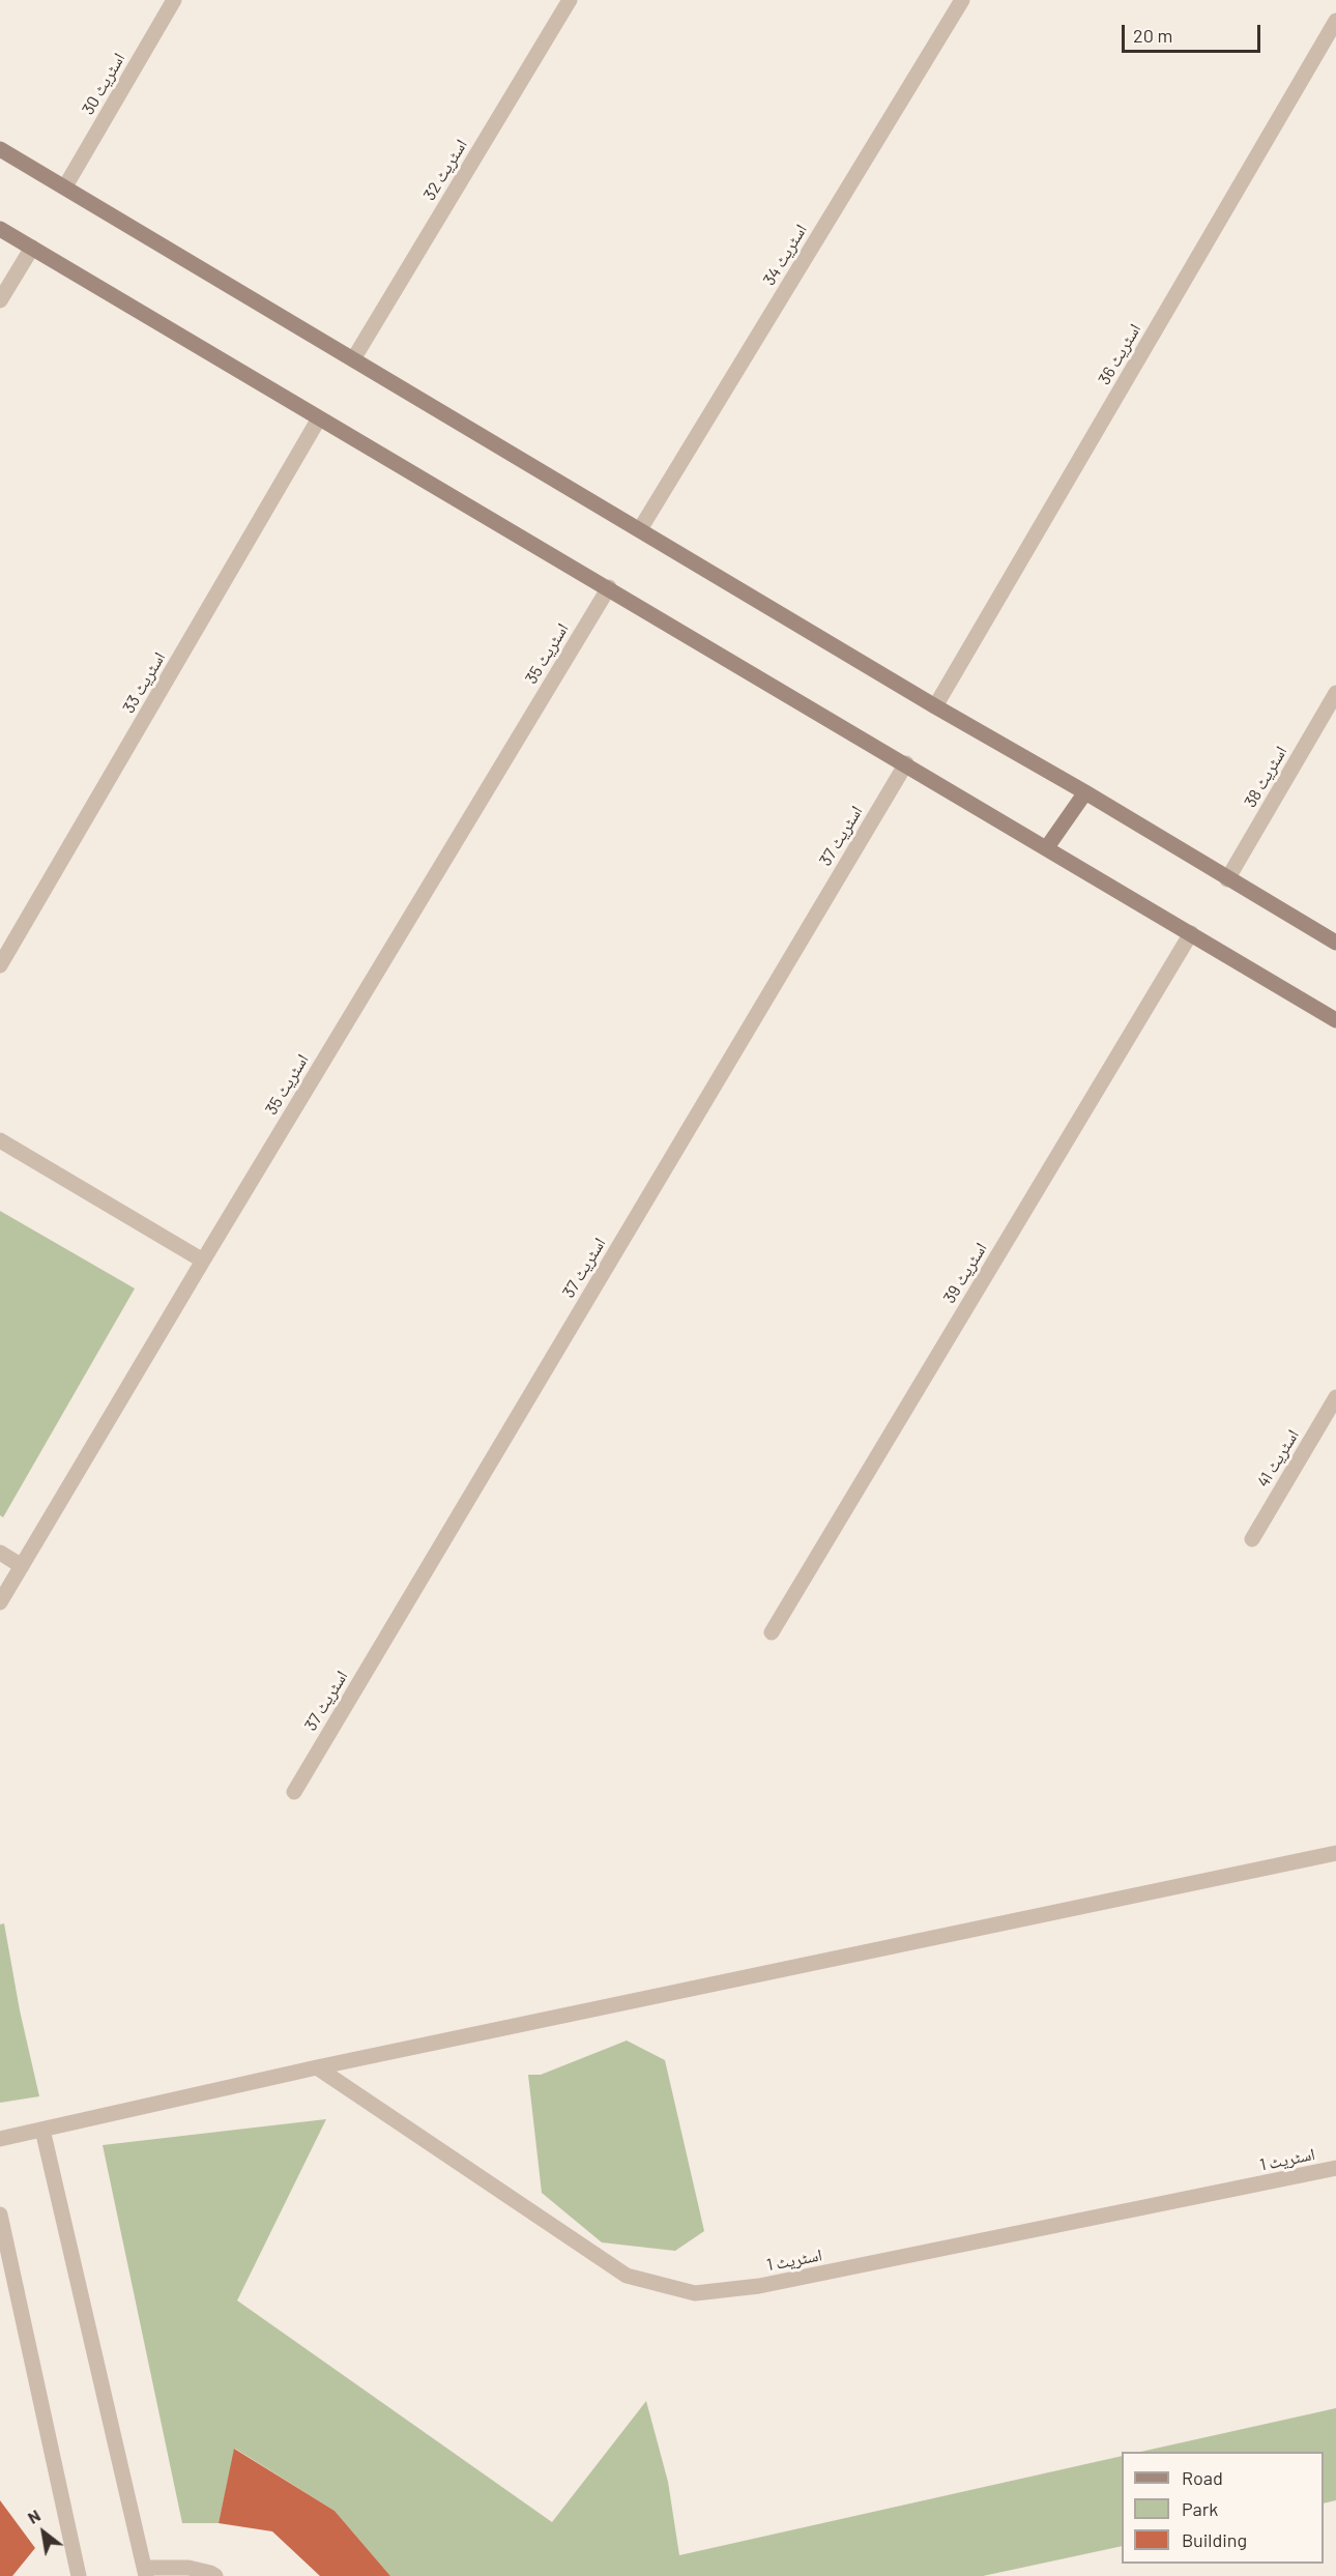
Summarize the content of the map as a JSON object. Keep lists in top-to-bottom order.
{
  "streets": {
    "street": [
      "اسٹریٹ 30",
      "اسٹریٹ 32",
      "اسٹریٹ 34",
      "اسٹریٹ 36",
      "اسٹریٹ 35",
      "اسٹریٹ 33",
      "اسٹریٹ 38",
      "اسٹریٹ 37",
      "اسٹریٹ 39",
      "اسٹریٹ 41",
      "اسٹریٹ 1"
    ]
  },
  "legend": ["Road", "Park", "Building"],
  "scale_bar": "20 m",
  "north": "top left"
}
